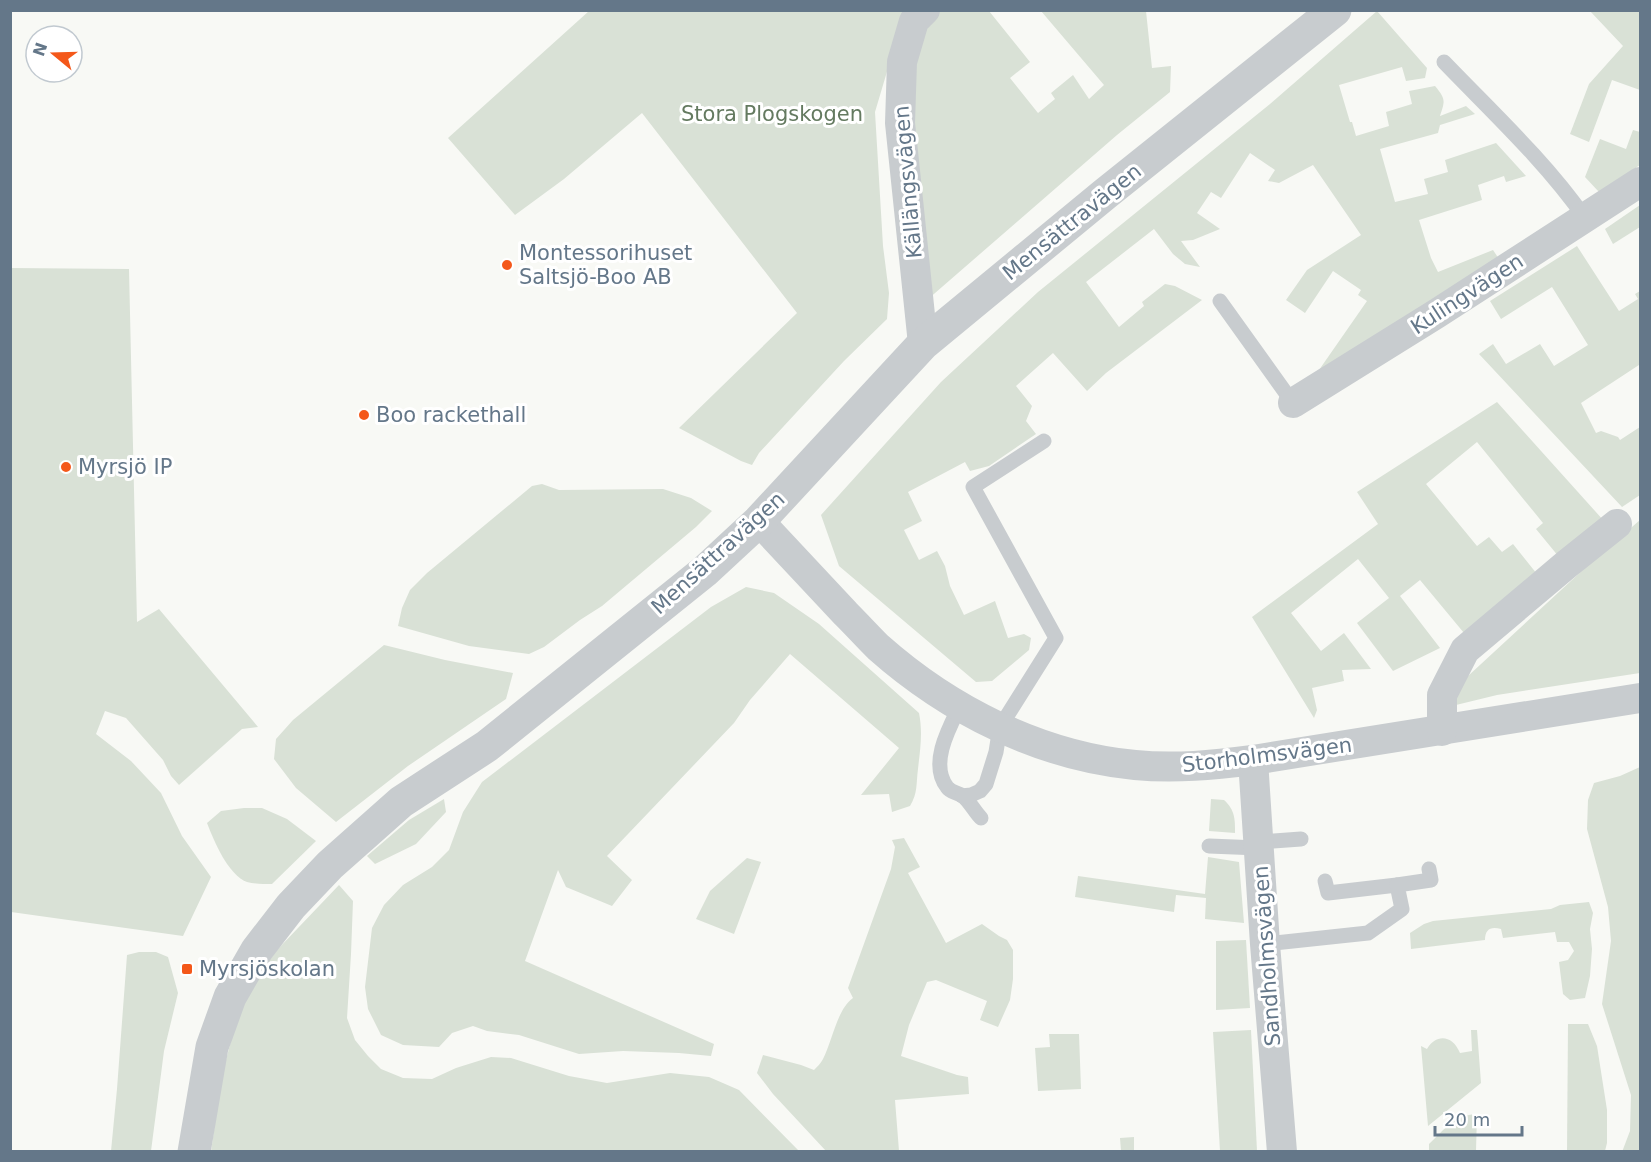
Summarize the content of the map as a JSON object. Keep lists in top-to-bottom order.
{
  "streets": {
    "street": [
      "Källängsvägen",
      "Mensättravägen",
      "Kulingvägen",
      "Storholmsvägen",
      "Sandholmsvägen"
    ]
  },
  "crossings": [
    ["Källängsvägen", "Mensättravägen"],
    ["Mensättravägen", "Storholmsvägen"],
    ["Storholmsvägen", "Sandholmsvägen"]
  ],
  "parks": ["Stora Plogskogen"],
  "places": {
    "other": ["Montessorihuset Saltsjö-Boo AB", "Boo rackethall", "Myrsjö IP"],
    "transit": ["Myrsjöskolan"]
  },
  "scale_bar": "20 m",
  "north": "left"
}
